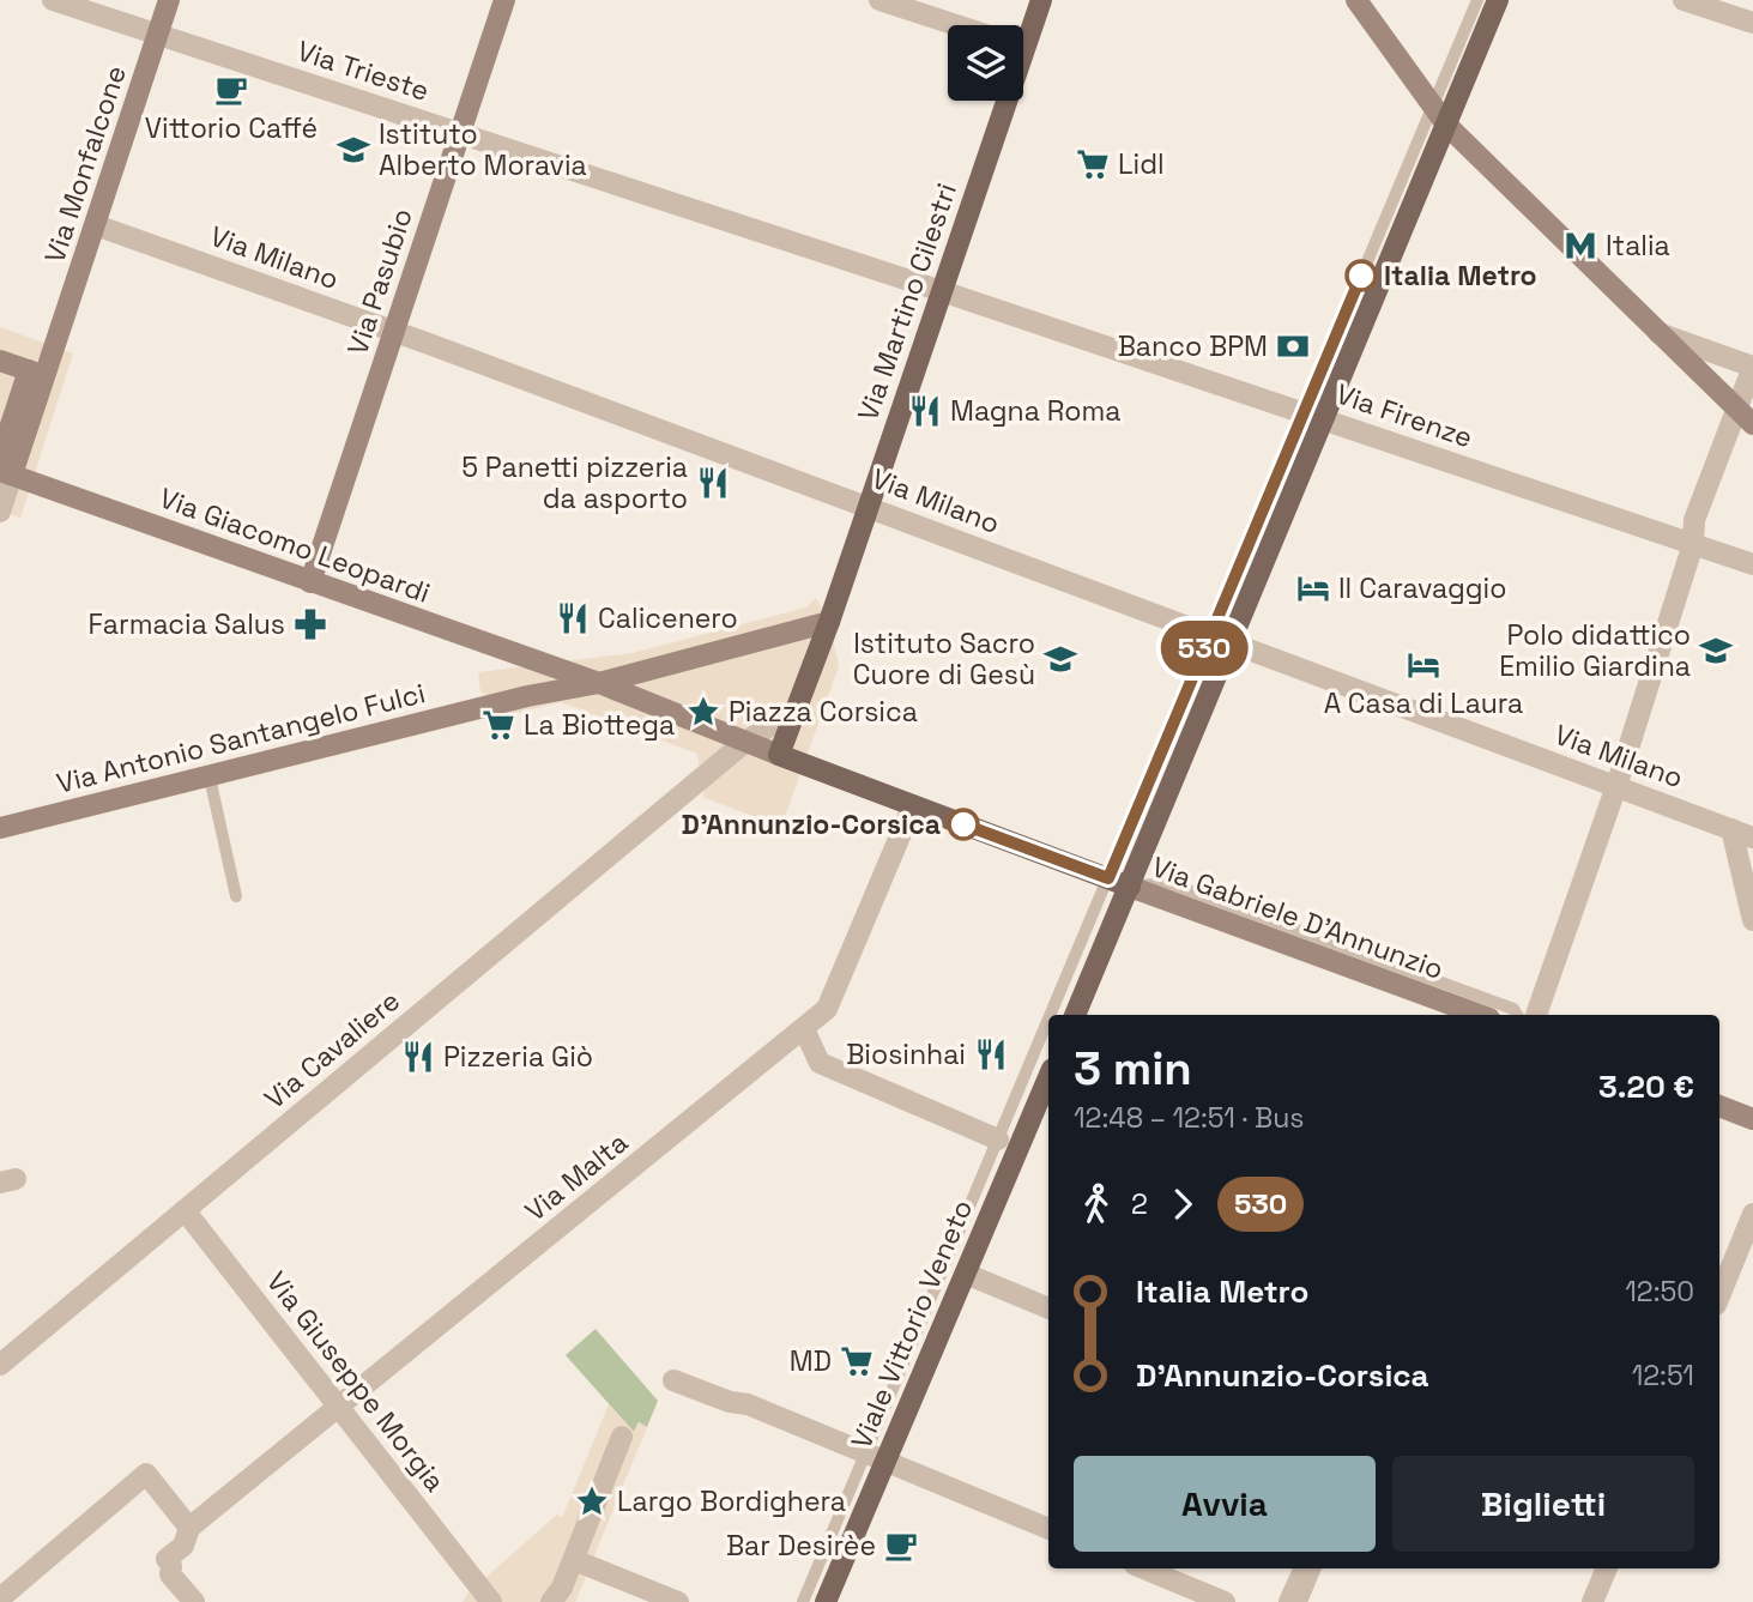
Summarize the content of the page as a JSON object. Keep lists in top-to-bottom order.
{
  "streets": {
    "main road": [
      "Via Monfalcone",
      "Via Pasubio",
      "Via Martino Cilestri",
      "Via Giacomo Leopardi",
      "Via Antonio Santangelo Fulci",
      "Via Gabriele D'Annunzio",
      "Viale Vittorio Veneto"
    ],
    "street": [
      "Via Trieste",
      "Via Milano",
      "Via Firenze",
      "Via Cavaliere",
      "Via Malta",
      "Via Giuseppe Morgia"
    ]
  },
  "crossings": [
    ["Via Trieste", "Via Monfalcone"],
    ["Via Trieste", "Via Pasubio"],
    ["Via Trieste", "Via Martino Cilestri"],
    ["Via Trieste", "Via Firenze"],
    ["Via Monfalcone", "Via Milano"],
    ["Via Monfalcone", "Via Giacomo Leopardi"],
    ["Via Milano", "Via Pasubio"],
    ["Via Milano", "Via Martino Cilestri"],
    ["Via Pasubio", "Via Giacomo Leopardi"],
    ["Via Martino Cilestri", "Via Firenze"],
    ["Via Martino Cilestri", "Via Giacomo Leopardi"],
    ["Via Martino Cilestri", "Via Antonio Santangelo Fulci"],
    ["Via Martino Cilestri", "Via Gabriele D'Annunzio"],
    ["Via Martino Cilestri", "Via Cavaliere"],
    ["Via Giacomo Leopardi", "Via Antonio Santangelo Fulci"],
    ["Via Giacomo Leopardi", "Via Gabriele D'Annunzio"],
    ["Via Giacomo Leopardi", "Via Cavaliere"],
    ["Via Gabriele D'Annunzio", "Via Malta"],
    ["Via Cavaliere", "Via Giuseppe Morgia"],
    ["Via Malta", "Via Giuseppe Morgia"]
  ],
  "places": {
    "cafe": ["Vittorio Caffé", "Bar Desirèe"],
    "school or university": ["Istituto Alberto Moravia", "Polo didattico Emilio Giardina", "Istituto Sacro Cuore di Gesù"],
    "supermarket": ["Lidl", "La Biottega", "MD"],
    "metro station": ["Italia"],
    "other": ["Italia Metro", "D'Annunzio-Corsica"],
    "bank": ["Banco BPM"],
    "restaurant": [
      "Magna Roma",
      "5 Panetti pizzeria da asporto",
      "Calicenero",
      "Biosinhai",
      "Pizzeria Giò"
    ],
    "hotel": ["Il Caravaggio", "A Casa di Laura"],
    "pharmacy": ["Farmacia Salus"],
    "place": ["Piazza Corsica", "Largo Bordighera"]
  },
  "lines": ["bus line 530"],
  "page": {
    "on_map": "530",
    "heading": ["3 min", "12:48 – 12:51 · Bus", "3.20 €"],
    "legs": ["2", "530"],
    "list": [
      {
        "name": "Italia Metro",
        "value": "12:50"
      },
      {
        "name": "D'Annunzio-Corsica",
        "value": "12:51"
      }
    ],
    "buttons": ["Avvia", "Biglietti"]
  }
}
